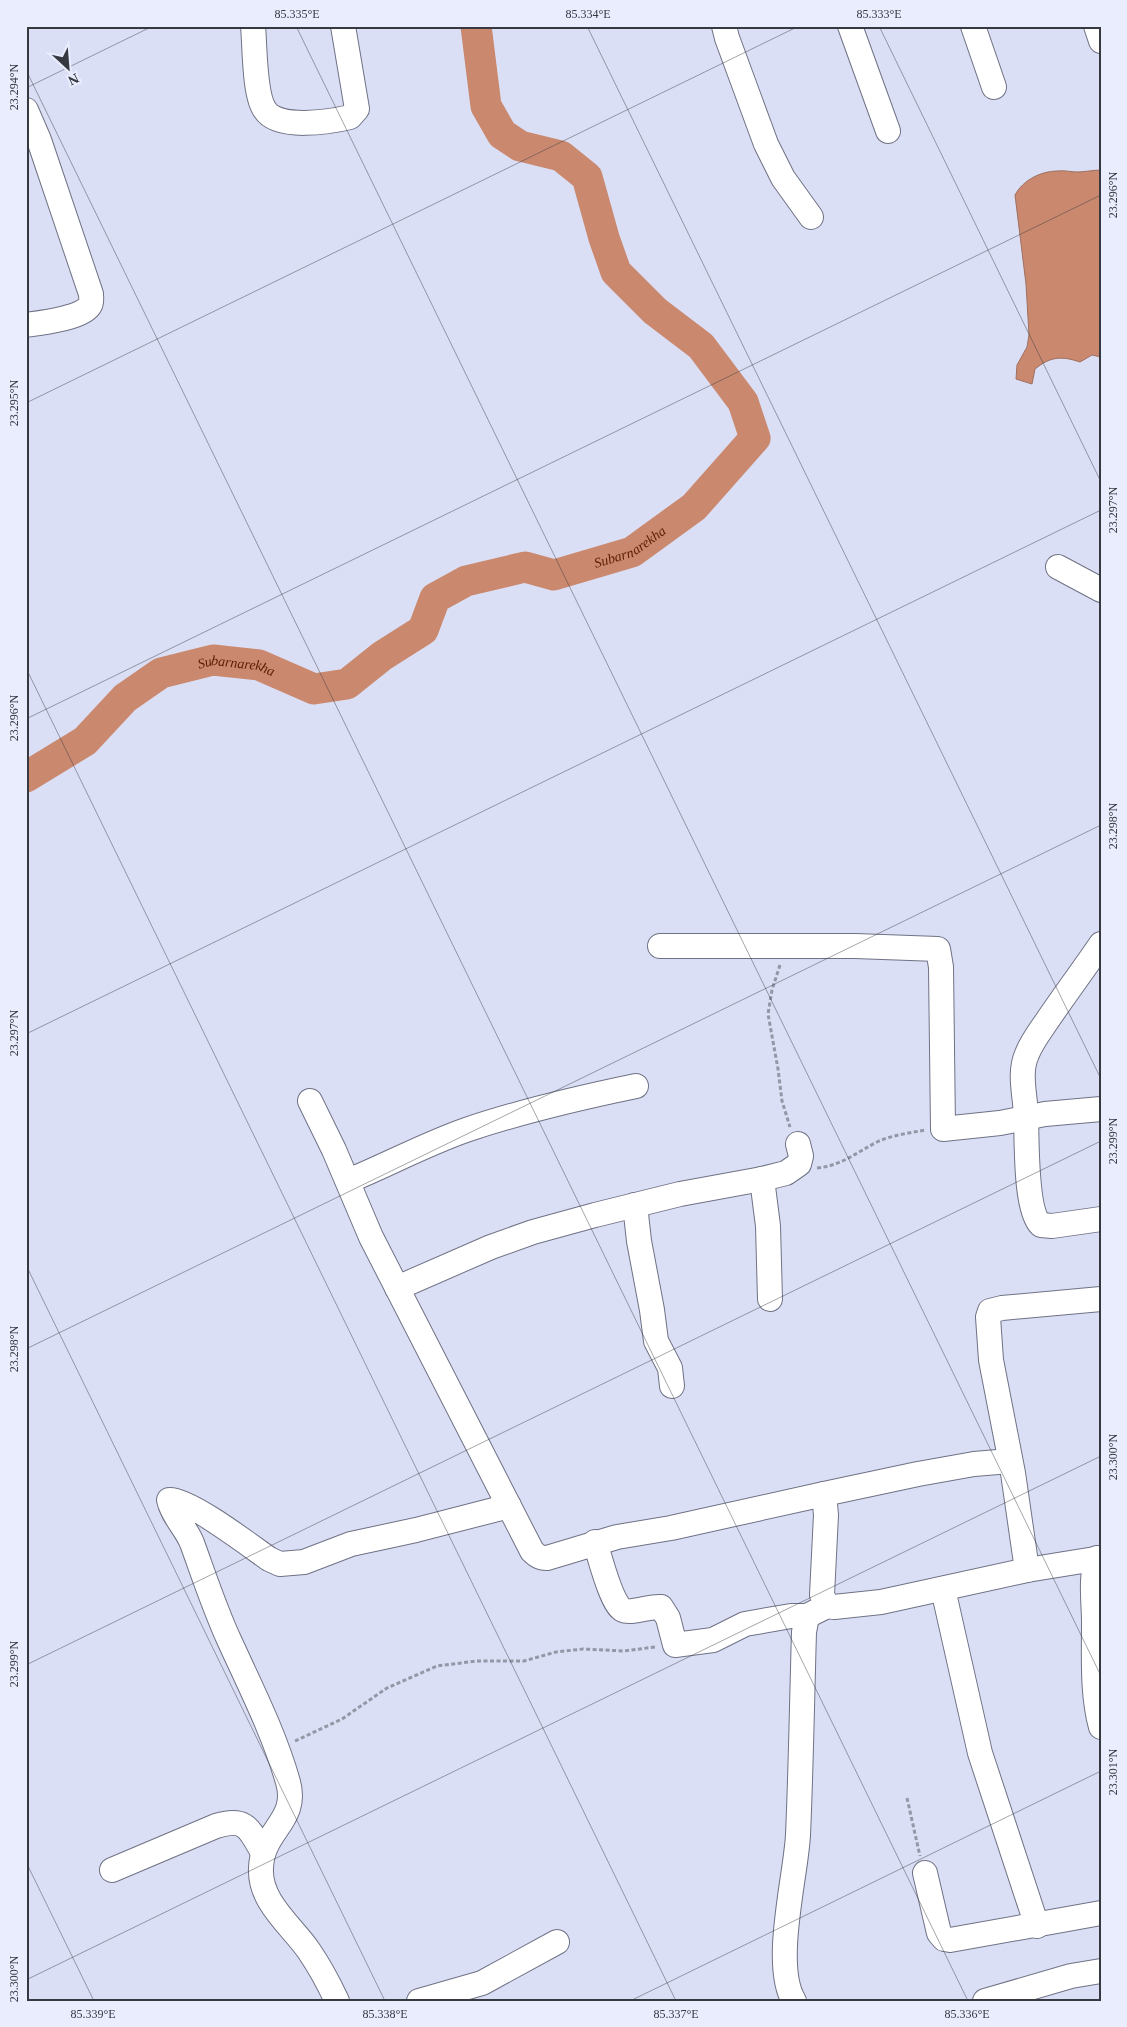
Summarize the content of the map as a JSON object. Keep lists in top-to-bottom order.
{
  "water": ["Subarnarekha"],
  "north": "bottom right",
  "coordinates": [
    "85.335°E",
    "85.334°E",
    "85.333°E",
    "23.294°N",
    "23.296°N",
    "23.295°N",
    "23.297°N",
    "23.298°N",
    "23.299°N",
    "23.300°N",
    "23.301°N",
    "85.339°E",
    "85.338°E",
    "85.337°E",
    "85.336°E"
  ]
}
